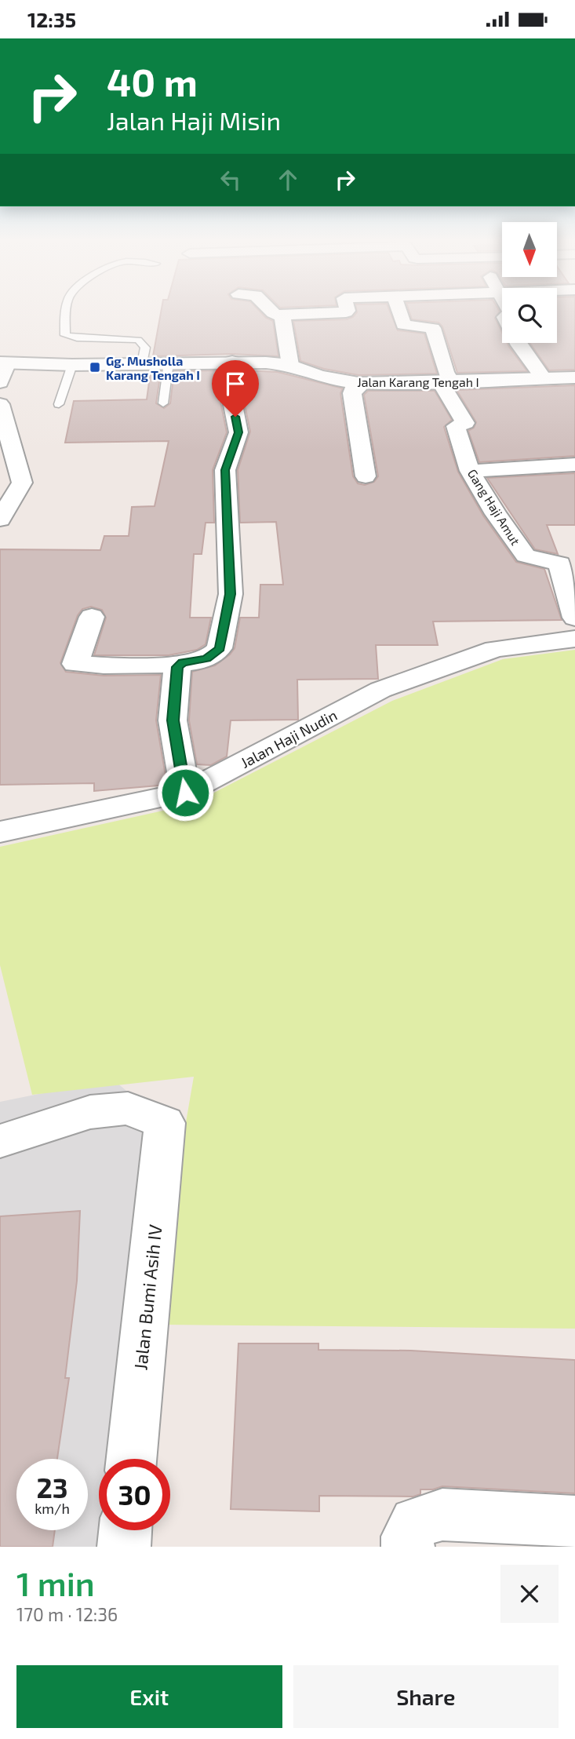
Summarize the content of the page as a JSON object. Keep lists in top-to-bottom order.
{
  "streets": {
    "street": [
      "Jalan Karang Tengah I",
      "Gang Haji Amut",
      "Jalan Haji Nudin",
      "Jalan Bumi Asih IV"
    ]
  },
  "crossings": [
    ["Jalan Karang Tengah I", "Gang Haji Amut"]
  ],
  "places": {
    "transit": ["Gg. Musholla Karang Tengah I"]
  },
  "north": "bottom",
  "page": {
    "status": "12:35",
    "turn": ["40 m", "Jalan Haji Misin"],
    "speed": "23 km/h",
    "limit": "30",
    "heading": ["1 min", "170 m · 12:36"],
    "buttons": ["Exit", "Share"]
  }
}
